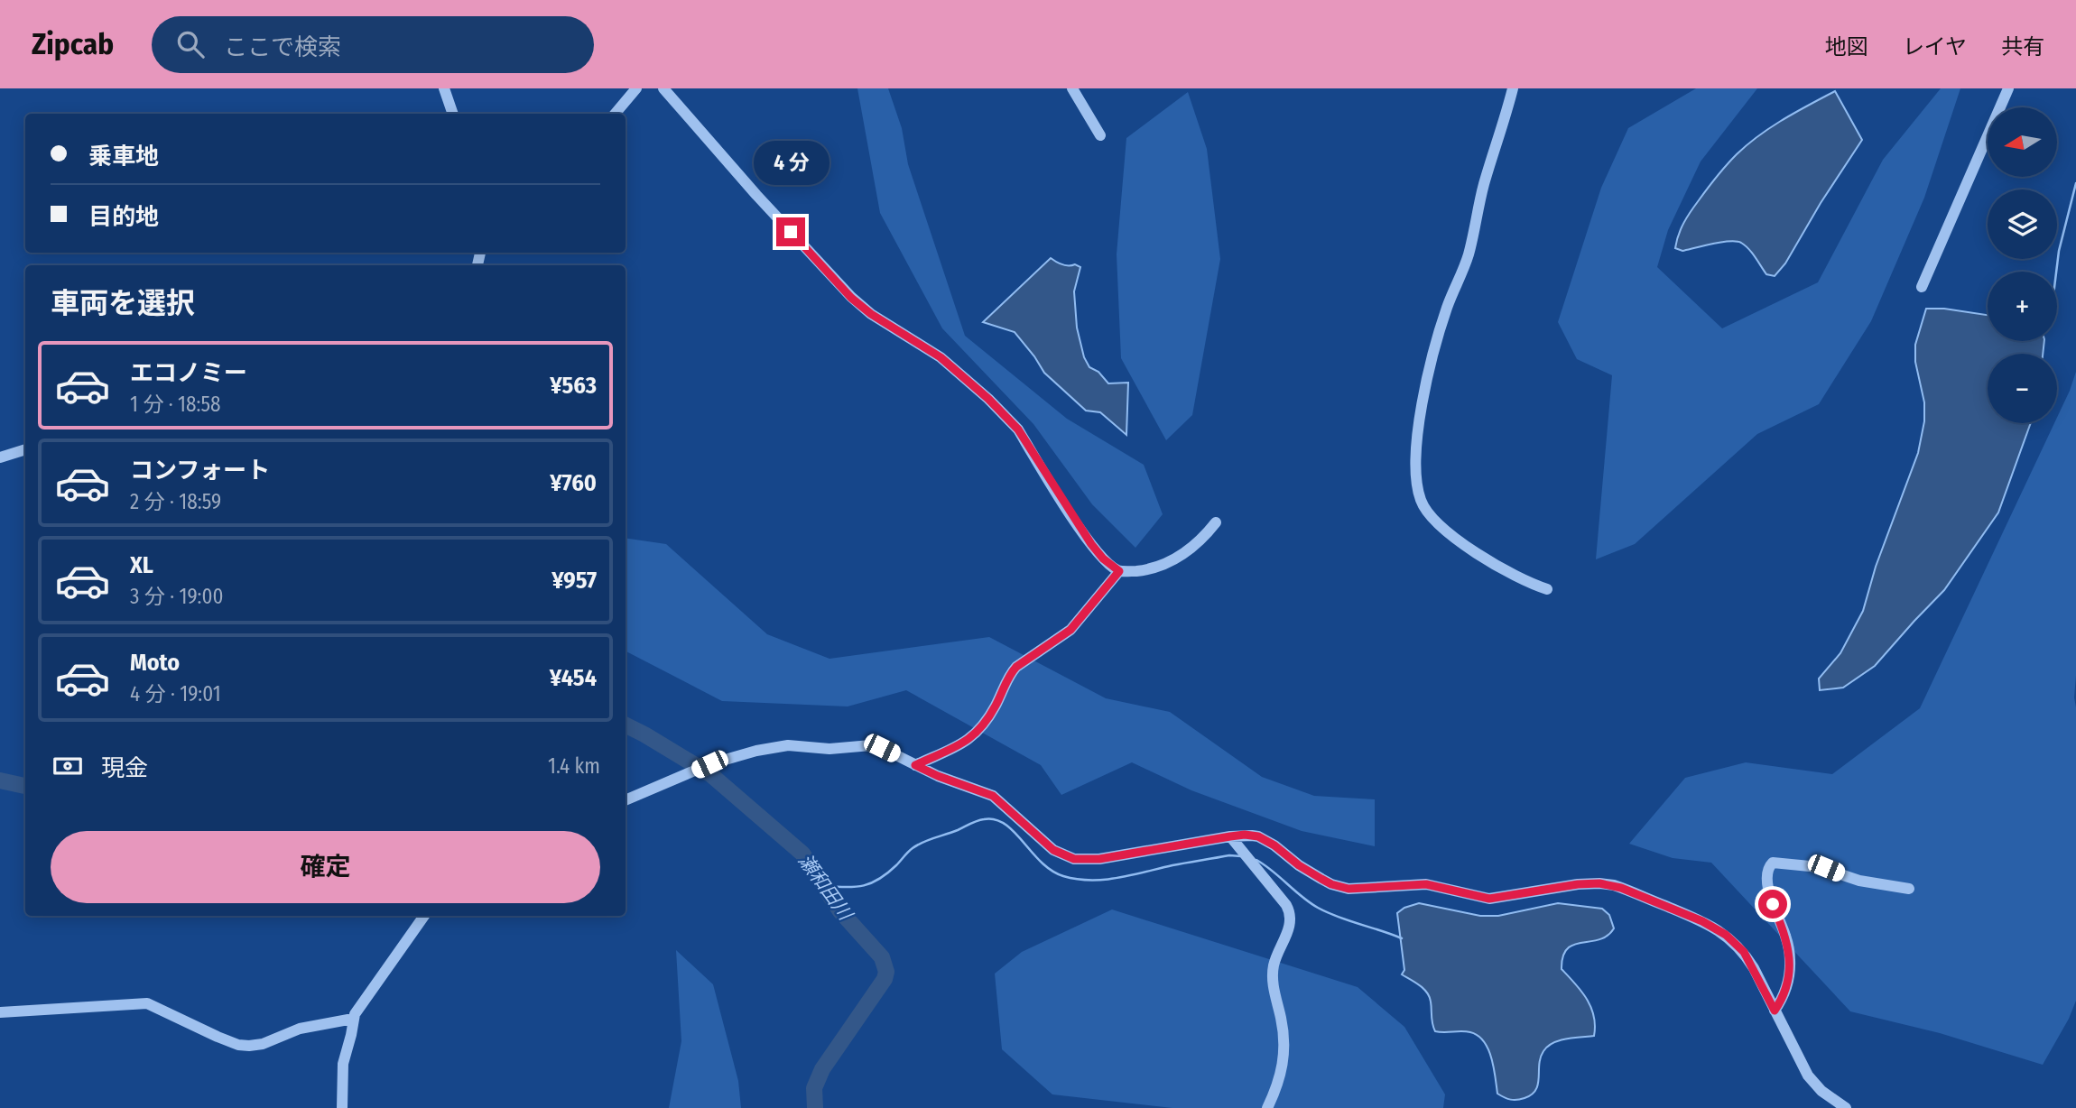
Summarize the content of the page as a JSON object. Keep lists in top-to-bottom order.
{
  "water": ["瀬和田川"],
  "north": "left",
  "page": {
    "header": "Zipcab",
    "search": "ここで検索",
    "nav": ["地図", "レイヤ", "共有"],
    "map_buttons": ["+", "−"],
    "banner": ["乗車地", "目的地"],
    "bubble": "4 分",
    "heading": "車両を選択",
    "list": [
      {
        "name": "エコノミー",
        "note": "1 分 · 18:58",
        "value": "¥563"
      },
      {
        "name": "コンフォート",
        "note": "2 分 · 18:59",
        "value": "¥760"
      },
      {
        "name": "XL",
        "note": "3 分 · 19:00",
        "value": "¥957"
      },
      {
        "name": "Moto",
        "note": "4 分 · 19:01",
        "value": "¥454"
      }
    ],
    "pay": ["現金", "1.4 km"],
    "buttons": "確定"
  }
}
